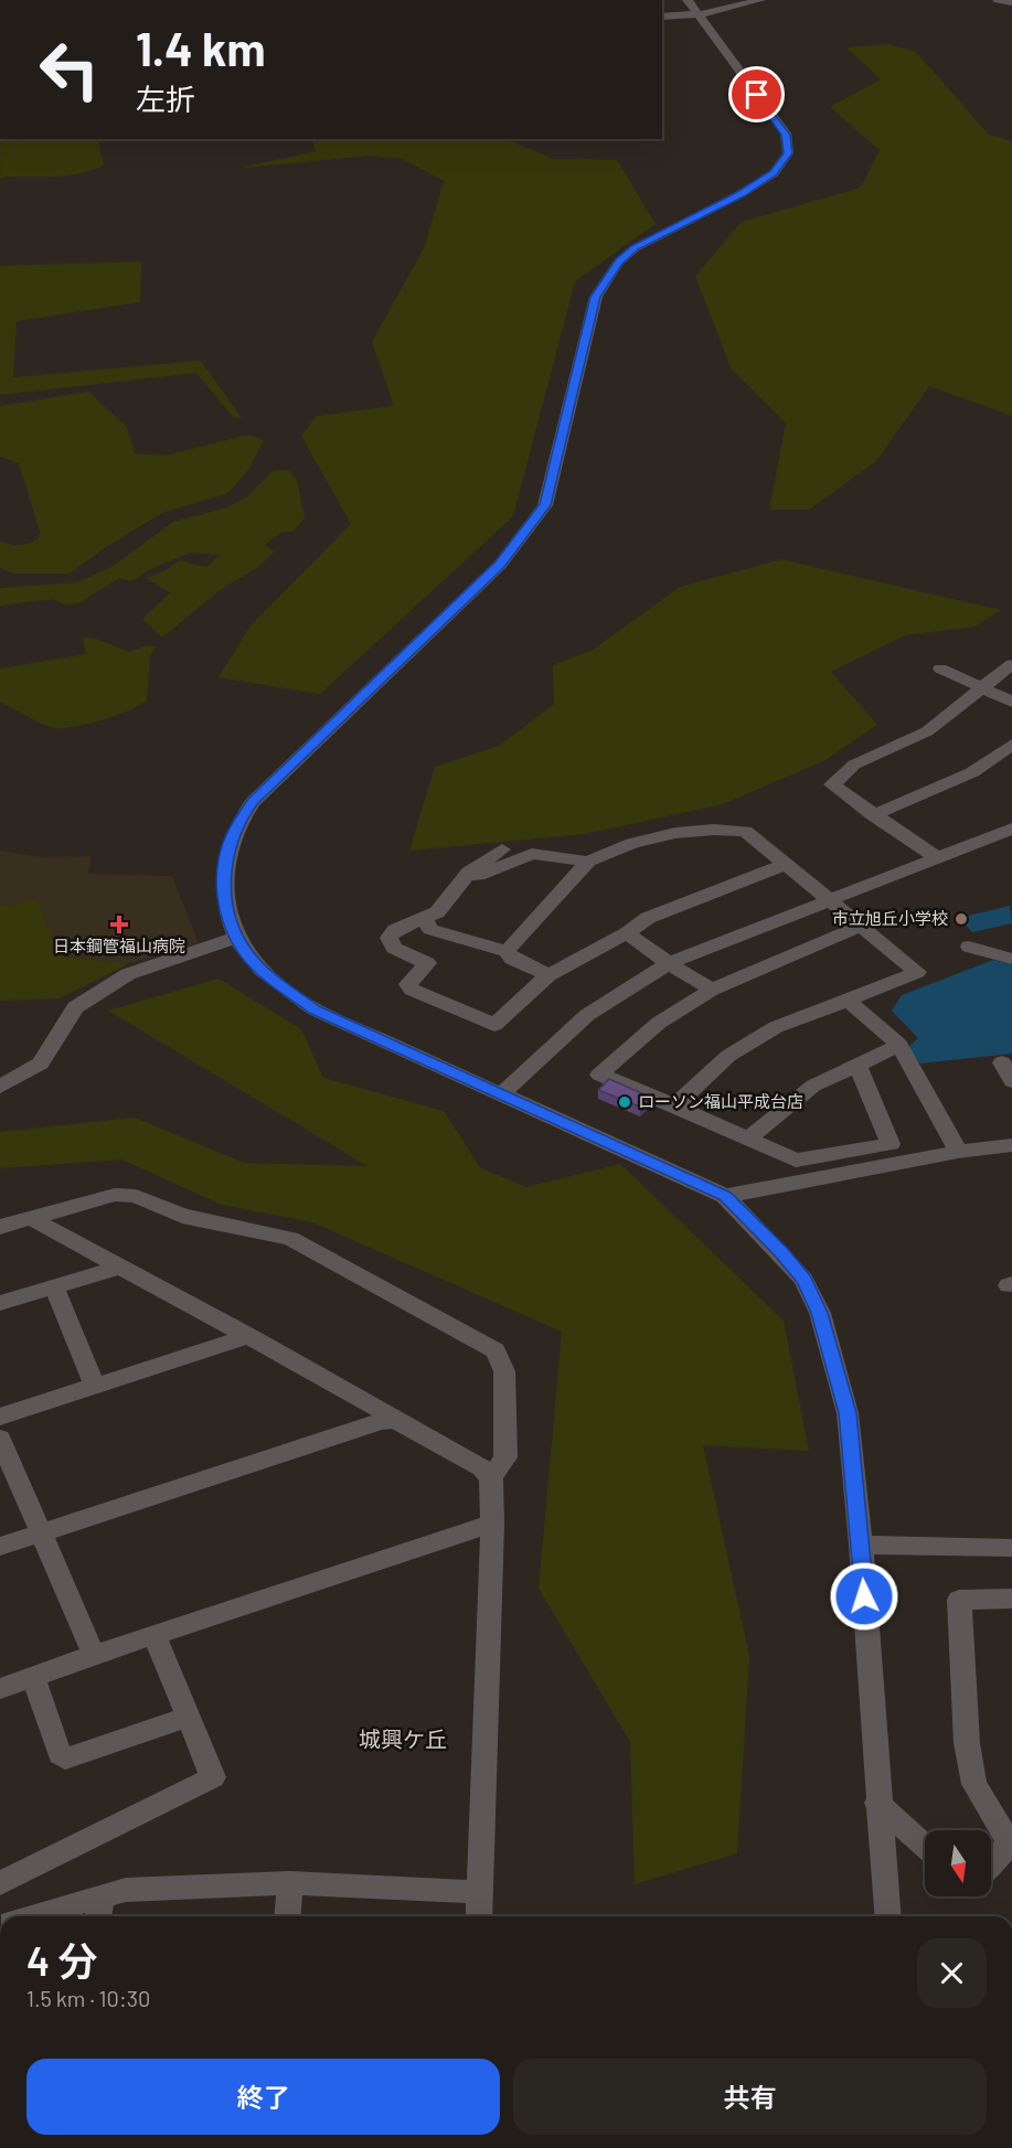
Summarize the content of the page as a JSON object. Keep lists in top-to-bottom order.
{
  "districts": ["城興ケ丘"],
  "places": {
    "other": ["市立旭丘小学校", "ローソン福山平成台店"],
    "health": ["日本鋼管福山病院"]
  },
  "north": "bottom",
  "page": {
    "turn": ["1.4 km", "左折"],
    "heading": ["4 分", "1.5 km · 10:30"],
    "buttons": ["終了", "共有"]
  }
}
